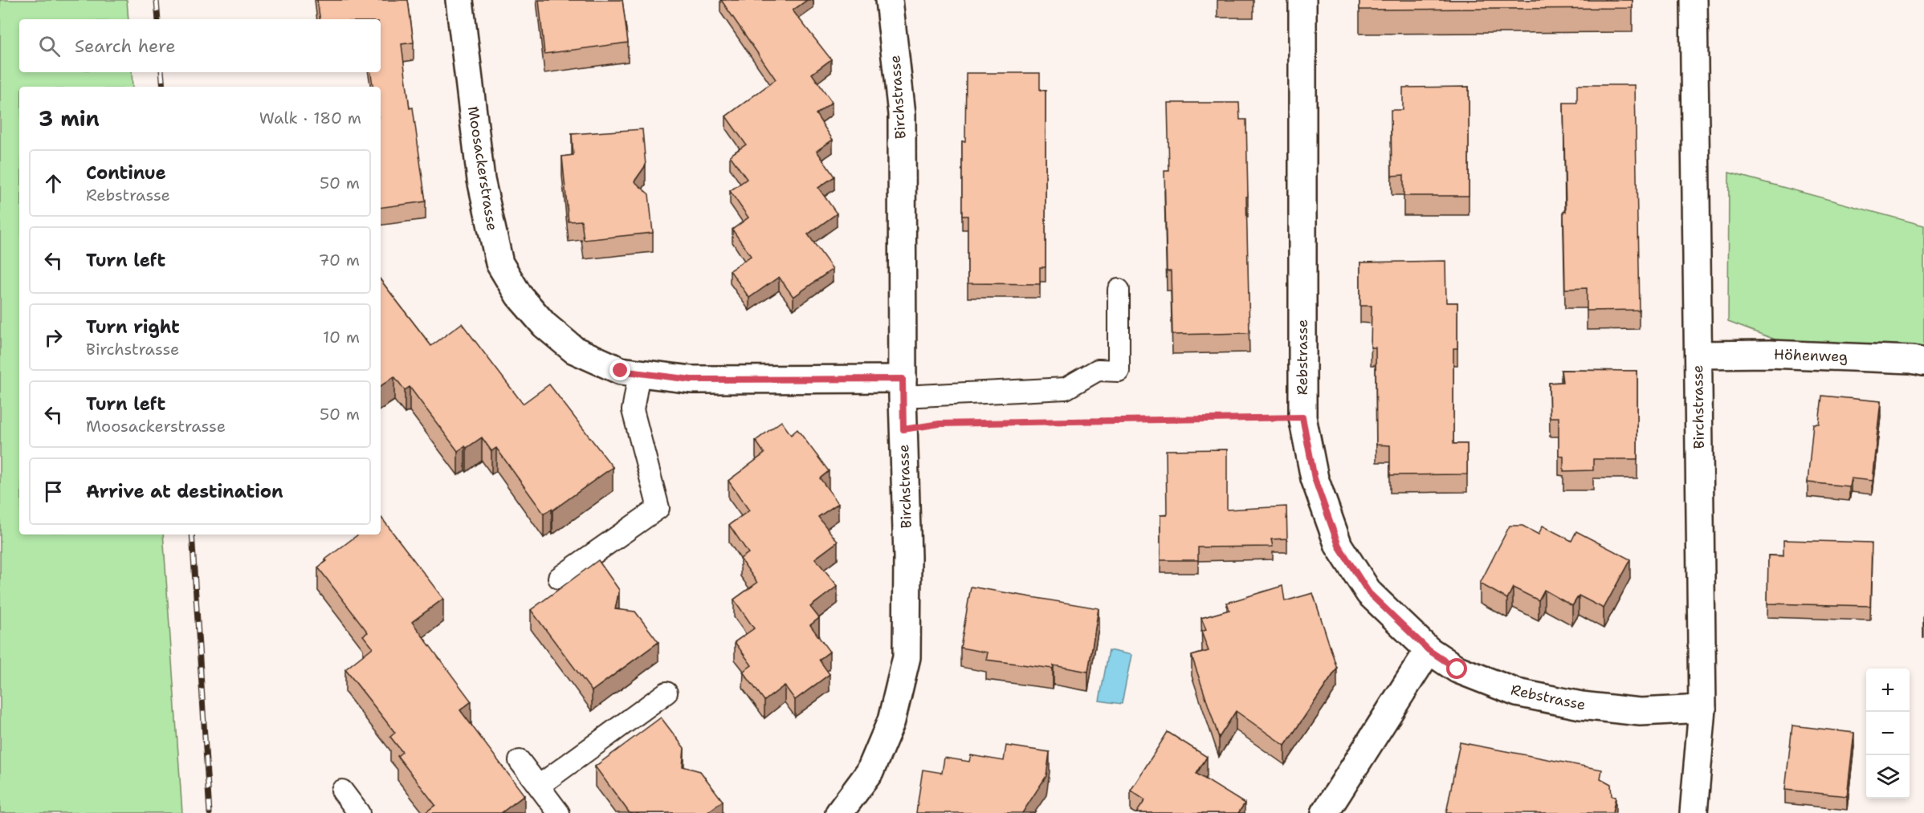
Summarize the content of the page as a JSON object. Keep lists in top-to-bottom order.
{
  "streets": {
    "street": [
      "Birchstrasse",
      "Moosackerstrasse",
      "Höhenweg",
      "Rebstrasse"
    ]
  },
  "crossings": [
    ["Birchstrasse", "Moosackerstrasse"],
    ["Birchstrasse", "Höhenweg"],
    ["Birchstrasse", "Rebstrasse"]
  ],
  "page": {
    "search": "Search here",
    "heading": ["3 min", "Walk · 180 m"],
    "list": [
      ["Continue", "Rebstrasse", "50 m"],
      ["Turn left", "70 m"],
      ["Turn right", "Birchstrasse", "10 m"],
      ["Turn left", "Moosackerstrasse", "50 m"],
      "Arrive at destination"
    ],
    "map_buttons": ["+", "−"]
  }
}
